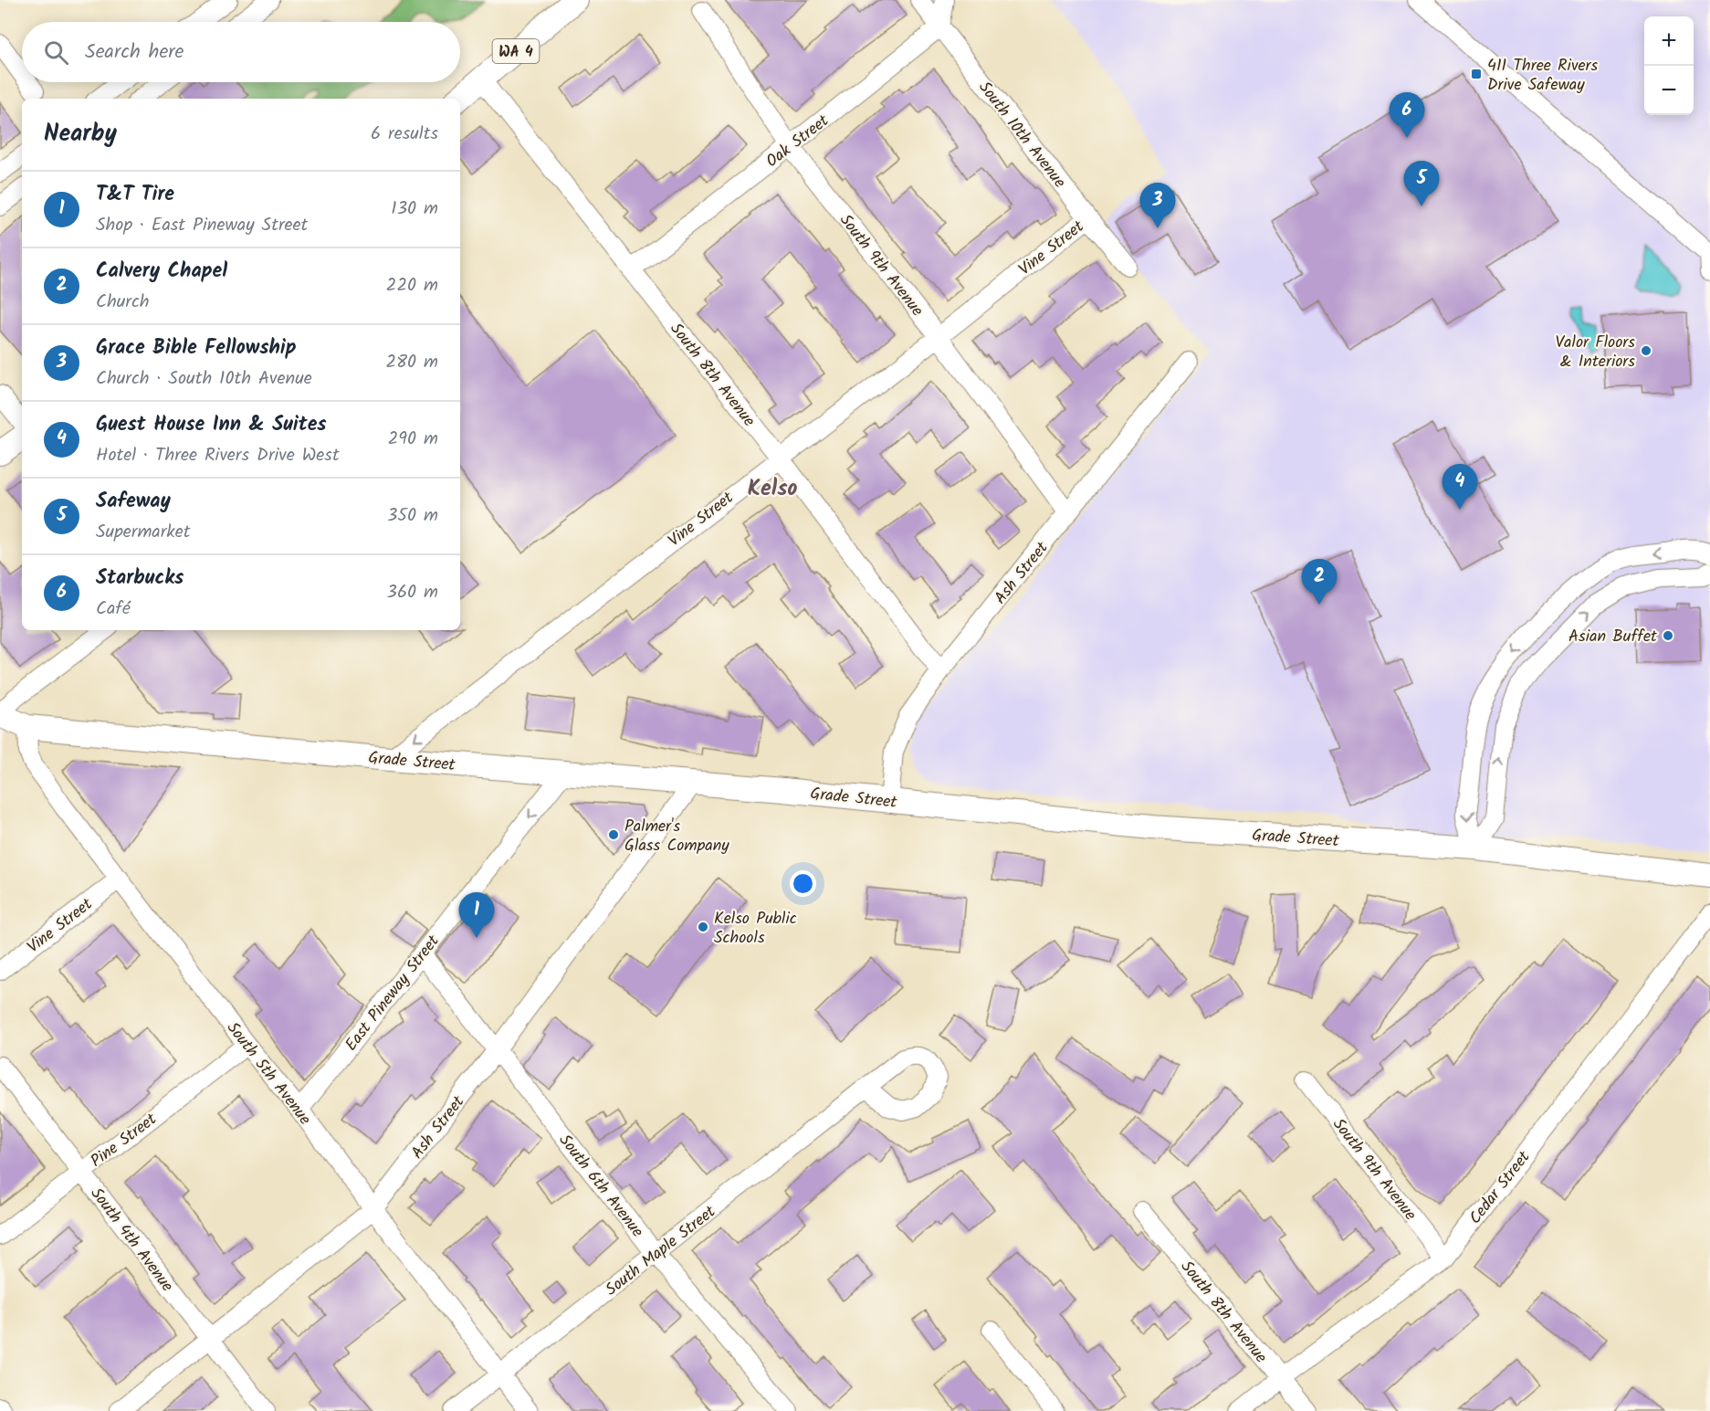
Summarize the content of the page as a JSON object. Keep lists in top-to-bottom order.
{
  "streets": {
    "main road": ["WA 4", "Grade Street"],
    "street": [
      "South 10th Avenue",
      "Oak Street",
      "Vine Street",
      "South 9th Avenue",
      "South 8th Avenue",
      "Ash Street",
      "East Pineway Street",
      "South 5th Avenue",
      "Pine Street",
      "South 6th Avenue",
      "Cedar Street",
      "South 4th Avenue",
      "South Maple Street"
    ]
  },
  "crossings": [
    ["WA 4", "South 8th Avenue"],
    ["South 10th Avenue", "Oak Street"],
    ["South 10th Avenue", "Vine Street"],
    ["Oak Street", "South 9th Avenue"],
    ["Oak Street", "South 8th Avenue"],
    ["Vine Street", "South 9th Avenue"],
    ["Vine Street", "South 8th Avenue"],
    ["Vine Street", "Grade Street"],
    ["Vine Street", "South 5th Avenue"],
    ["South 9th Avenue", "Ash Street"],
    ["South 9th Avenue", "Cedar Street"],
    ["South 8th Avenue", "Ash Street"],
    ["South 8th Avenue", "Cedar Street"],
    ["Ash Street", "Grade Street"],
    ["Ash Street", "South 5th Avenue"],
    ["Ash Street", "South 6th Avenue"],
    ["Ash Street", "South 4th Avenue"],
    ["Grade Street", "East Pineway Street"],
    ["Grade Street", "South 5th Avenue"],
    ["East Pineway Street", "South 5th Avenue"],
    ["East Pineway Street", "South 6th Avenue"],
    ["South 5th Avenue", "Pine Street"],
    ["South 5th Avenue", "South Maple Street"],
    ["Pine Street", "South 4th Avenue"],
    ["South 6th Avenue", "South Maple Street"]
  ],
  "one_way": ["Vine Street", "East Pineway Street"],
  "districts": ["Kelso"],
  "places": {
    "transit": ["411 Three Rivers Drive Safeway"],
    "other": [
      "Valor Floors & Interiors",
      "Asian Buffet",
      "Palmer's Glass Company",
      "Kelso Public Schools"
    ]
  },
  "page": {
    "map_buttons": ["+", "−"],
    "search": "Search here",
    "pins": [
      "6",
      "5",
      "3",
      "4",
      "2",
      "1"
    ],
    "heading": ["Nearby", "6 results"],
    "list": [
      {
        "mark": "1",
        "name": "T&T Tire",
        "note": "Shop · East Pineway Street",
        "value": "130 m"
      },
      {
        "mark": "2",
        "name": "Calvery Chapel",
        "note": "Church",
        "value": "220 m"
      },
      {
        "mark": "3",
        "name": "Grace Bible Fellowship",
        "note": "Church · South 10th Avenue",
        "value": "280 m"
      },
      {
        "mark": "4",
        "name": "Guest House Inn & Suites",
        "note": "Hotel · Three Rivers Drive West",
        "value": "290 m"
      },
      {
        "mark": "5",
        "name": "Safeway",
        "note": "Supermarket",
        "value": "350 m"
      },
      {
        "mark": "6",
        "name": "Starbucks",
        "note": "Café",
        "value": "360 m"
      }
    ]
  }
}
